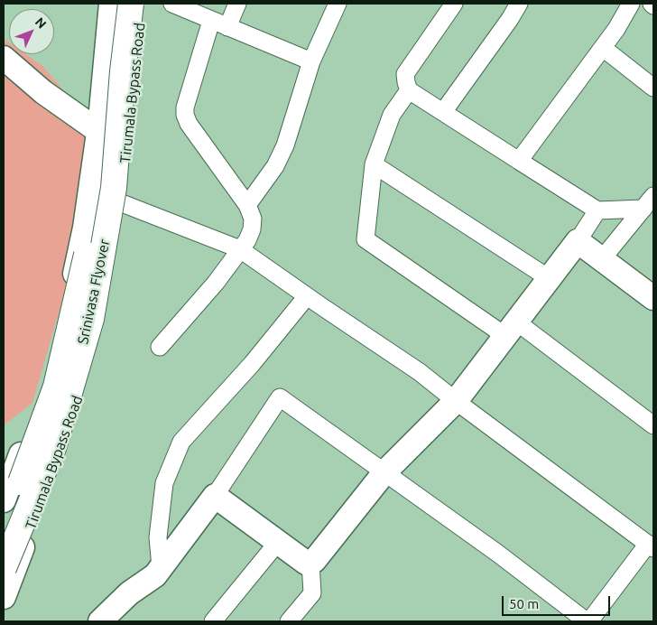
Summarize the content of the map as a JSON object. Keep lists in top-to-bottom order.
{
  "streets": {
    "main road": ["Srinivasa Flyover"],
    "street": ["Tirumala Bypass Road"]
  },
  "scale_bar": "50 m",
  "north": "top right"
}
